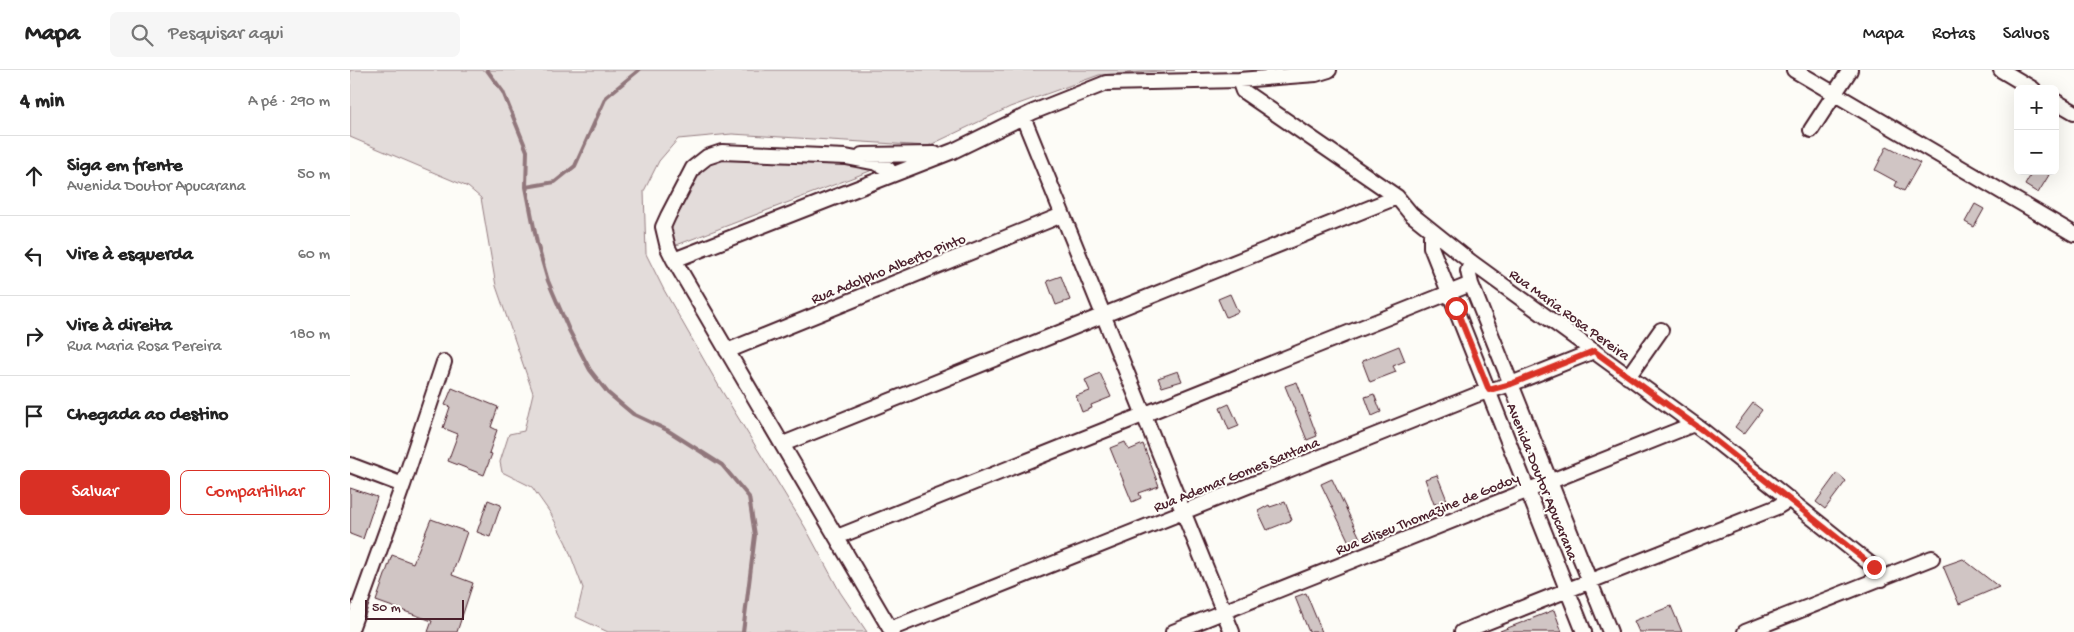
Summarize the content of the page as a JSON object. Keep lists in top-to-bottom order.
{
  "streets": {
    "street": [
      "Rua Adolpho Alberto Pinto",
      "Rua Maria Rosa Pereira",
      "Rua Ademar Gomes Santana",
      "Avenida Doutor Apucarana",
      "Rua Eliseu Thomazine de Godoy"
    ]
  },
  "crossings": [
    ["Rua Maria Rosa Pereira", "Rua Ademar Gomes Santana"],
    ["Rua Maria Rosa Pereira", "Avenida Doutor Apucarana"],
    ["Rua Maria Rosa Pereira", "Rua Eliseu Thomazine de Godoy"],
    ["Rua Ademar Gomes Santana", "Avenida Doutor Apucarana"],
    ["Avenida Doutor Apucarana", "Rua Eliseu Thomazine de Godoy"]
  ],
  "scale_bar": "50 m",
  "page": {
    "header": "Mapa",
    "search": "Pesquisar aqui",
    "nav": ["Mapa", "Rotas", "Salvos"],
    "heading": ["4 min", "A pé · 290 m"],
    "map_buttons": ["+", "−"],
    "list": [
      ["Siga em frente", "Avenida Doutor Apucarana", "50 m"],
      ["Vire à esquerda", "60 m"],
      ["Vire à direita", "Rua Maria Rosa Pereira", "180 m"],
      "Chegada ao destino"
    ],
    "buttons": ["Salvar", "Compartilhar"],
    "scale": "50 m"
  }
}
